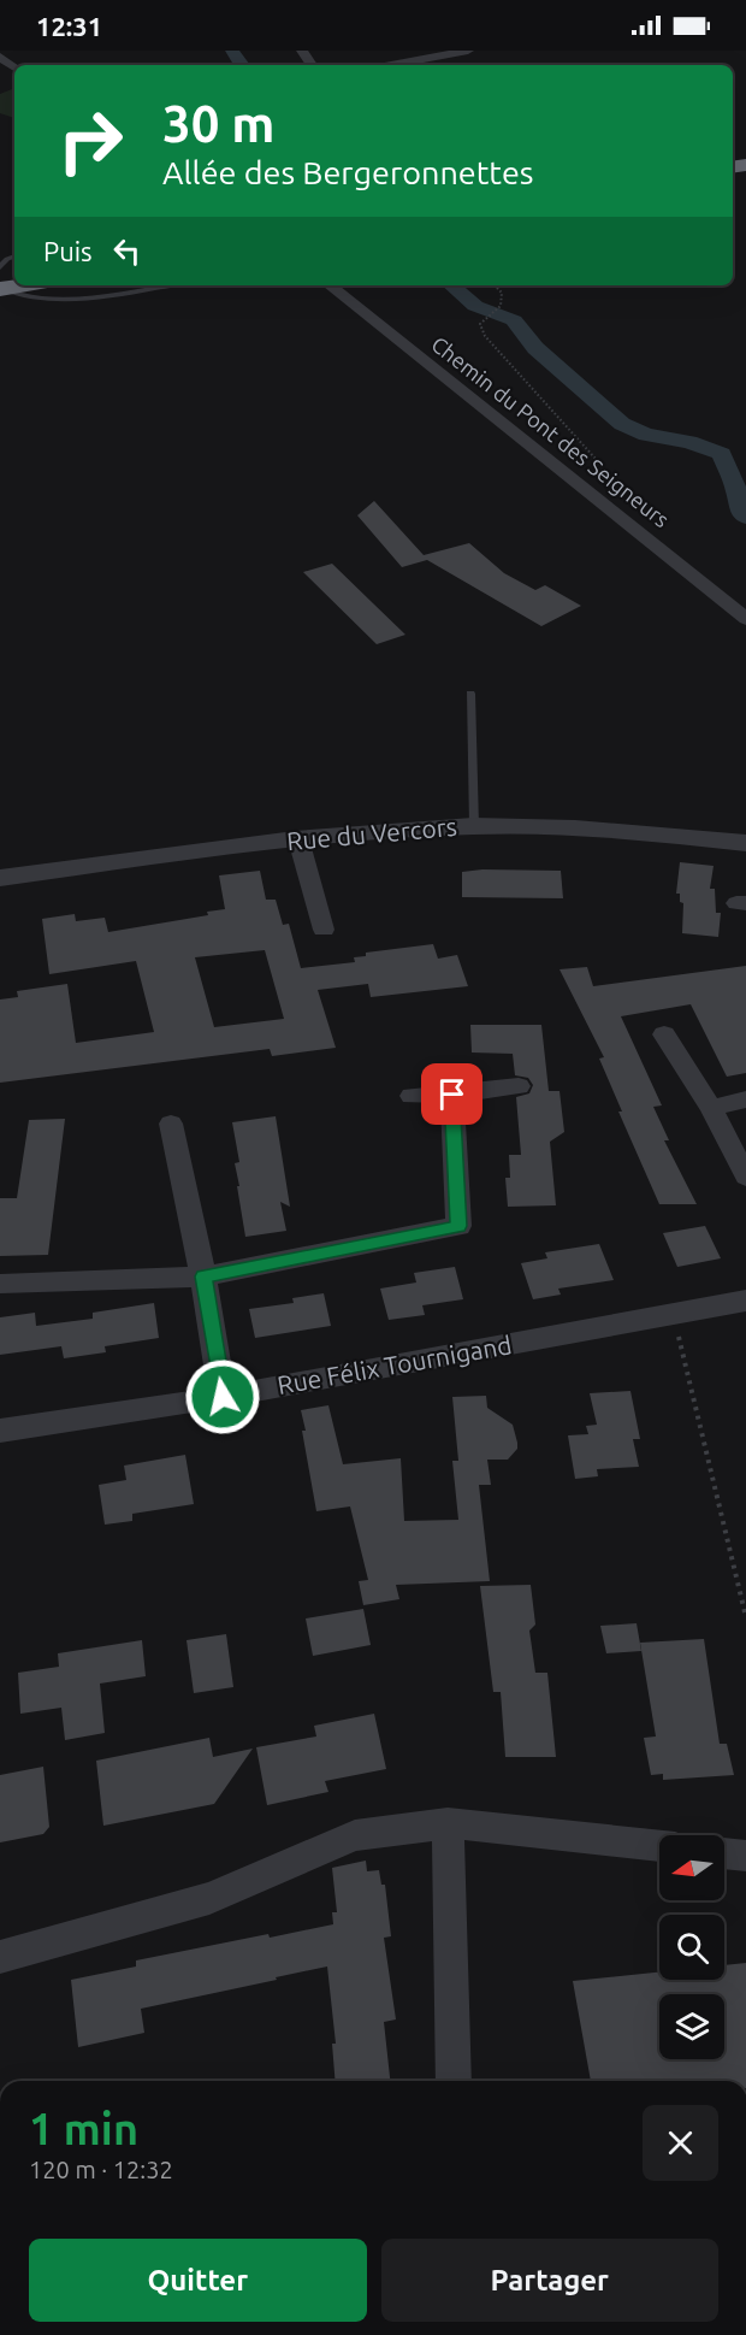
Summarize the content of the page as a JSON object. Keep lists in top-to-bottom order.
{
  "streets": {
    "street": ["Chemin du Pont des Seigneurs", "Rue du Vercors", "Rue Félix Tournigand"]
  },
  "north": "left",
  "page": {
    "status": "12:31",
    "turn": ["30 m", "Allée des Bergeronnettes"],
    "then": "Puis",
    "heading": ["1 min", "120 m · 12:32"],
    "buttons": ["Quitter", "Partager"]
  }
}
